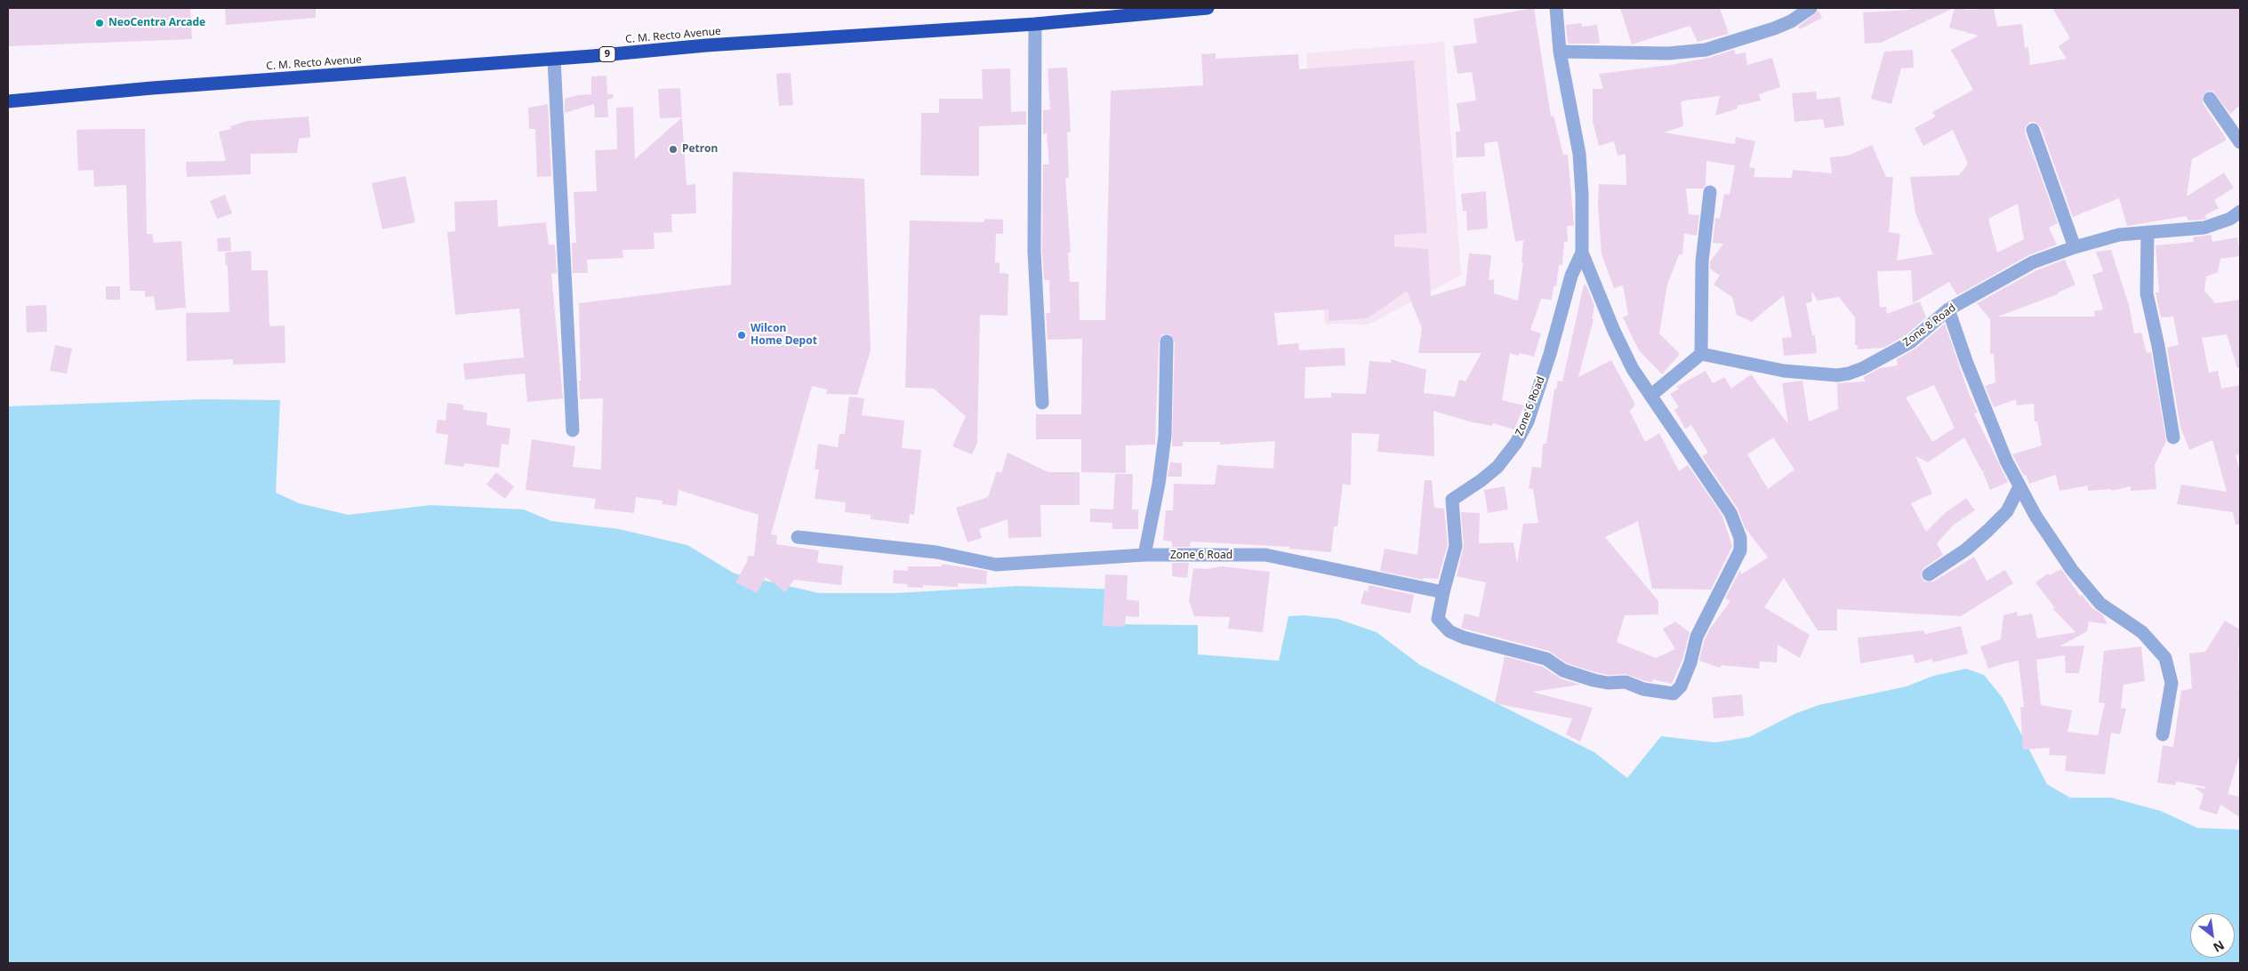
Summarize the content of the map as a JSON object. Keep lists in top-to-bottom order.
{
  "streets": {
    "highway": ["C. M. Recto Avenue", "9"],
    "street": ["Zone 8 Road", "Zone 6 Road"]
  },
  "places": ["NeoCentra Arcade", "Petron", "Wilcon Home Depot"],
  "north": "bottom right"
}
